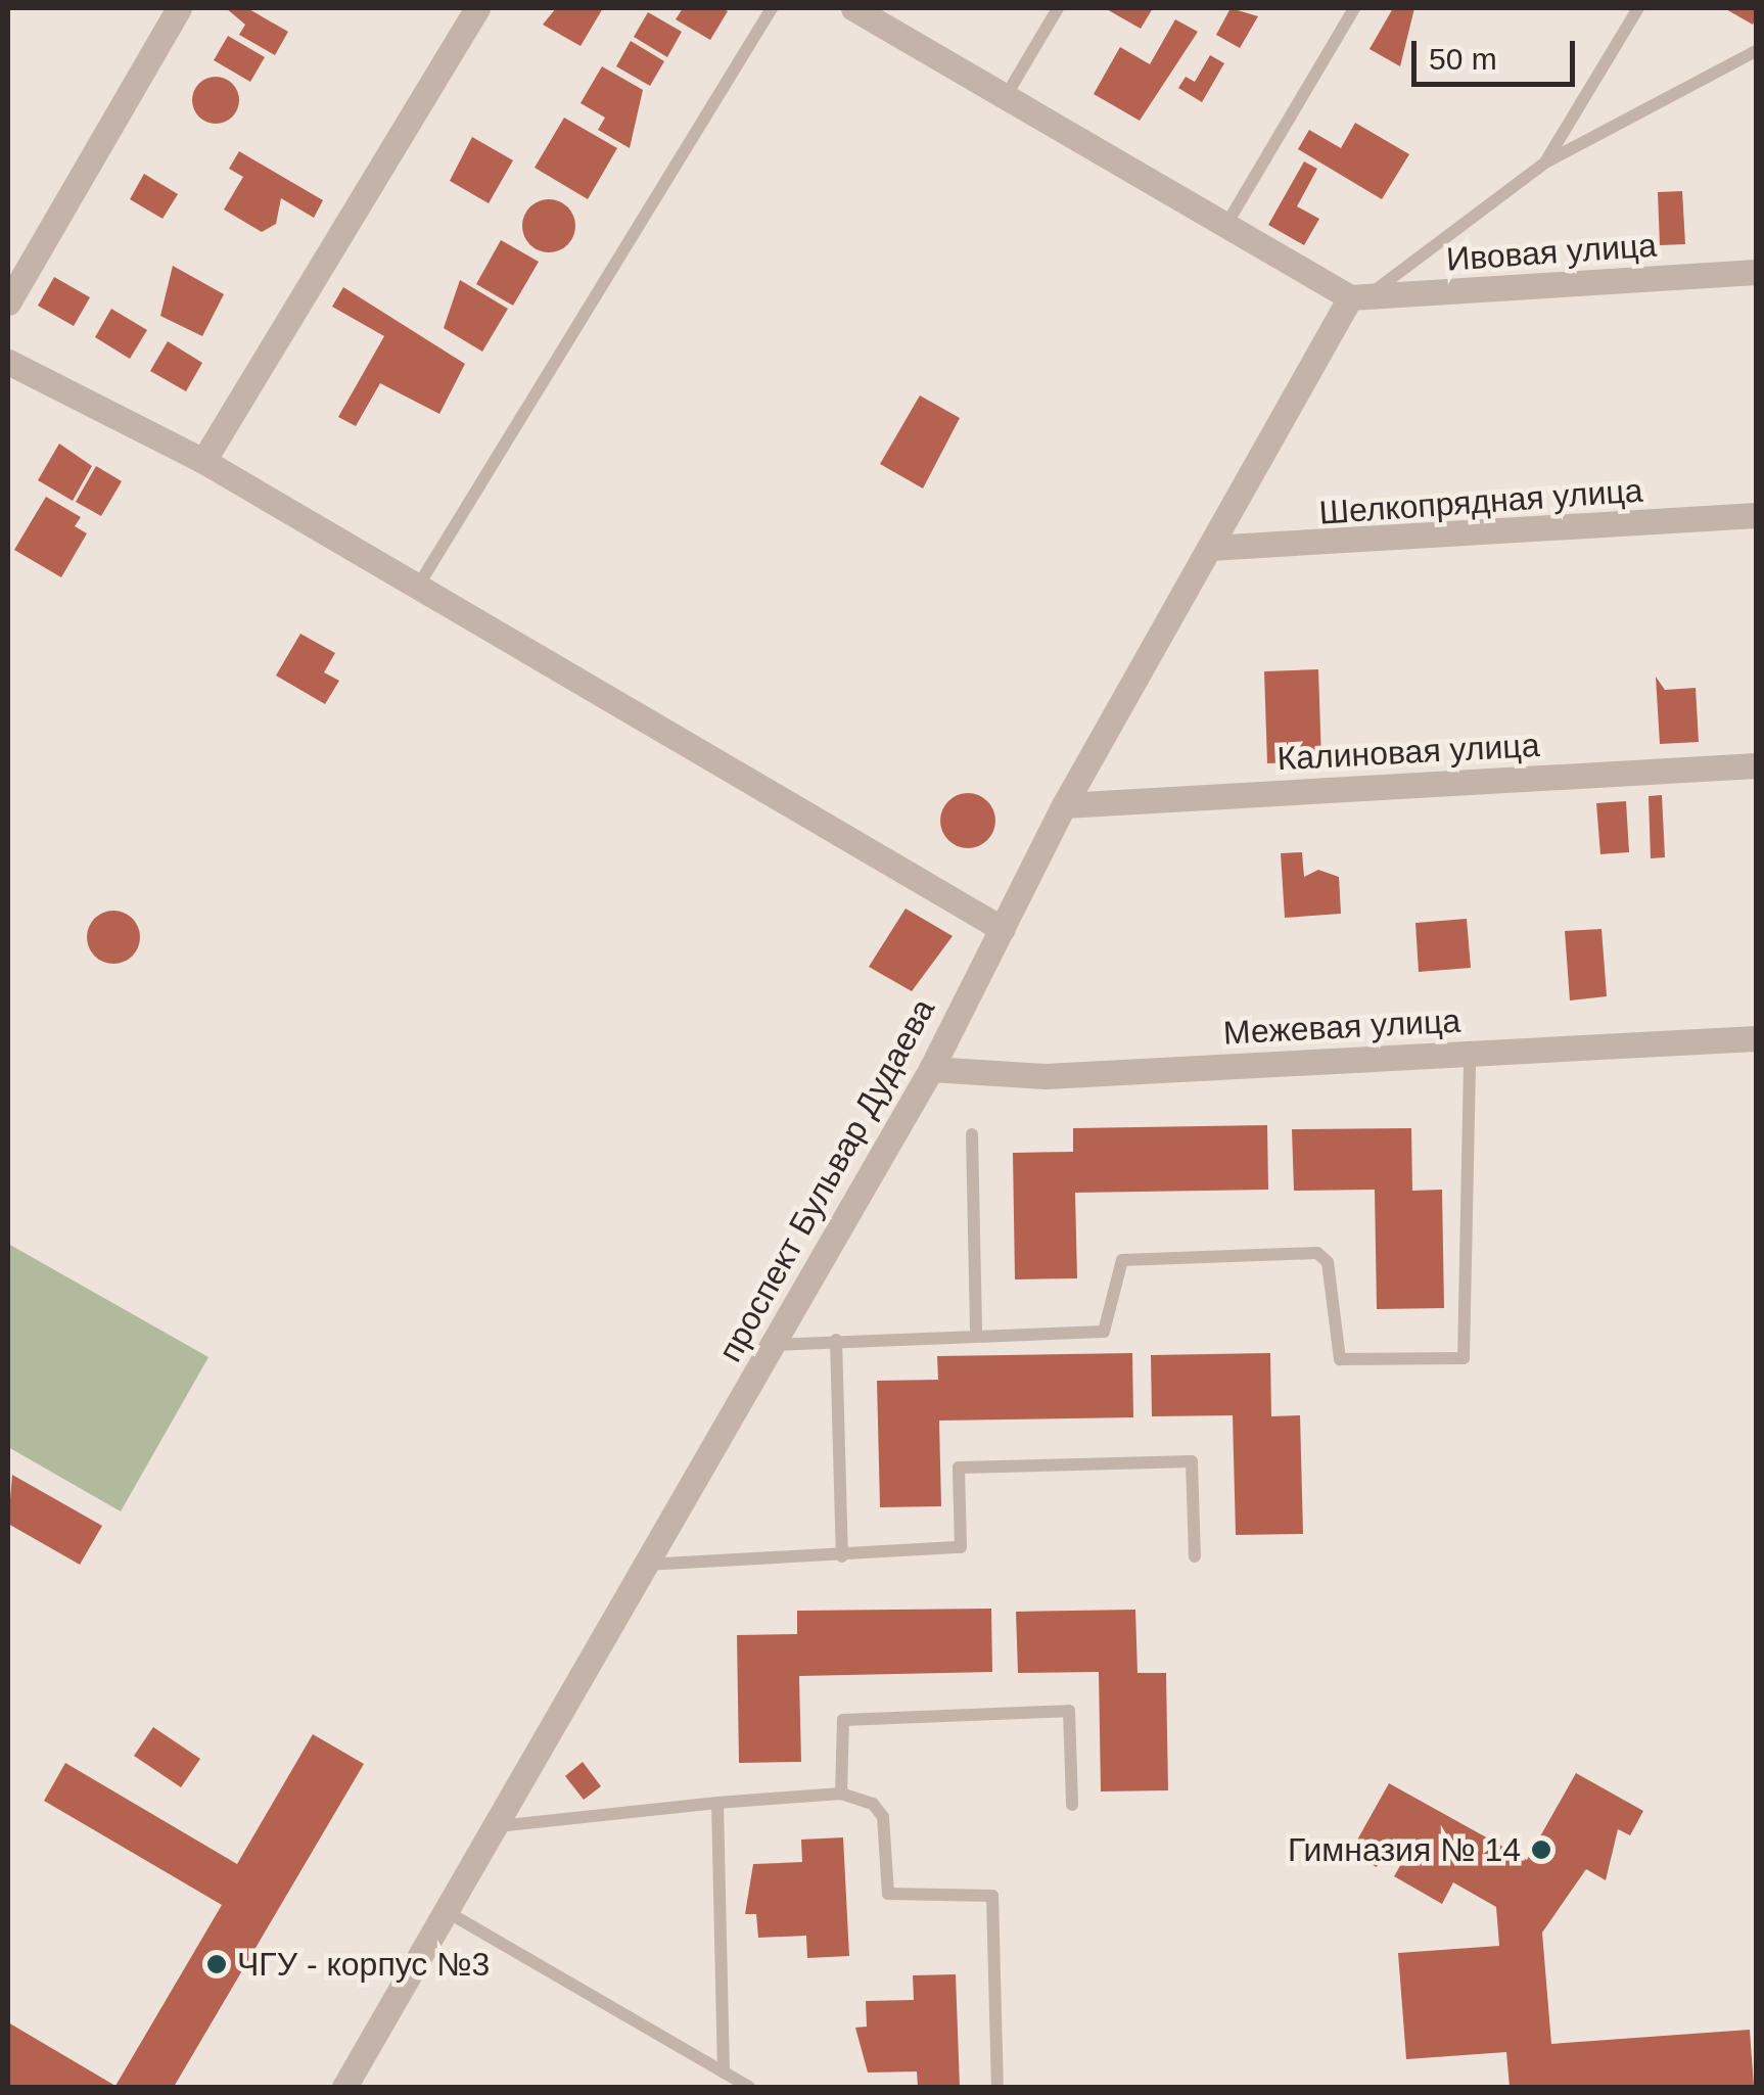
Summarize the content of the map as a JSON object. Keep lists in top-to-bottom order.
{
  "streets": {
    "street": [
      "Ивовая улица",
      "Шелкопрядная улица",
      "Калиновая улица",
      "Межевая улица",
      "проспект Бульвар Дудаева"
    ]
  },
  "crossings": [
    ["Ивовая улица", "проспект Бульвар Дудаева"],
    ["Шелкопрядная улица", "проспект Бульвар Дудаева"],
    ["Калиновая улица", "проспект Бульвар Дудаева"],
    ["Межевая улица", "проспект Бульвар Дудаева"]
  ],
  "places": ["Гимназия № 14", "ЧГУ - корпус №3"],
  "scale_bar": "50 m"
}
